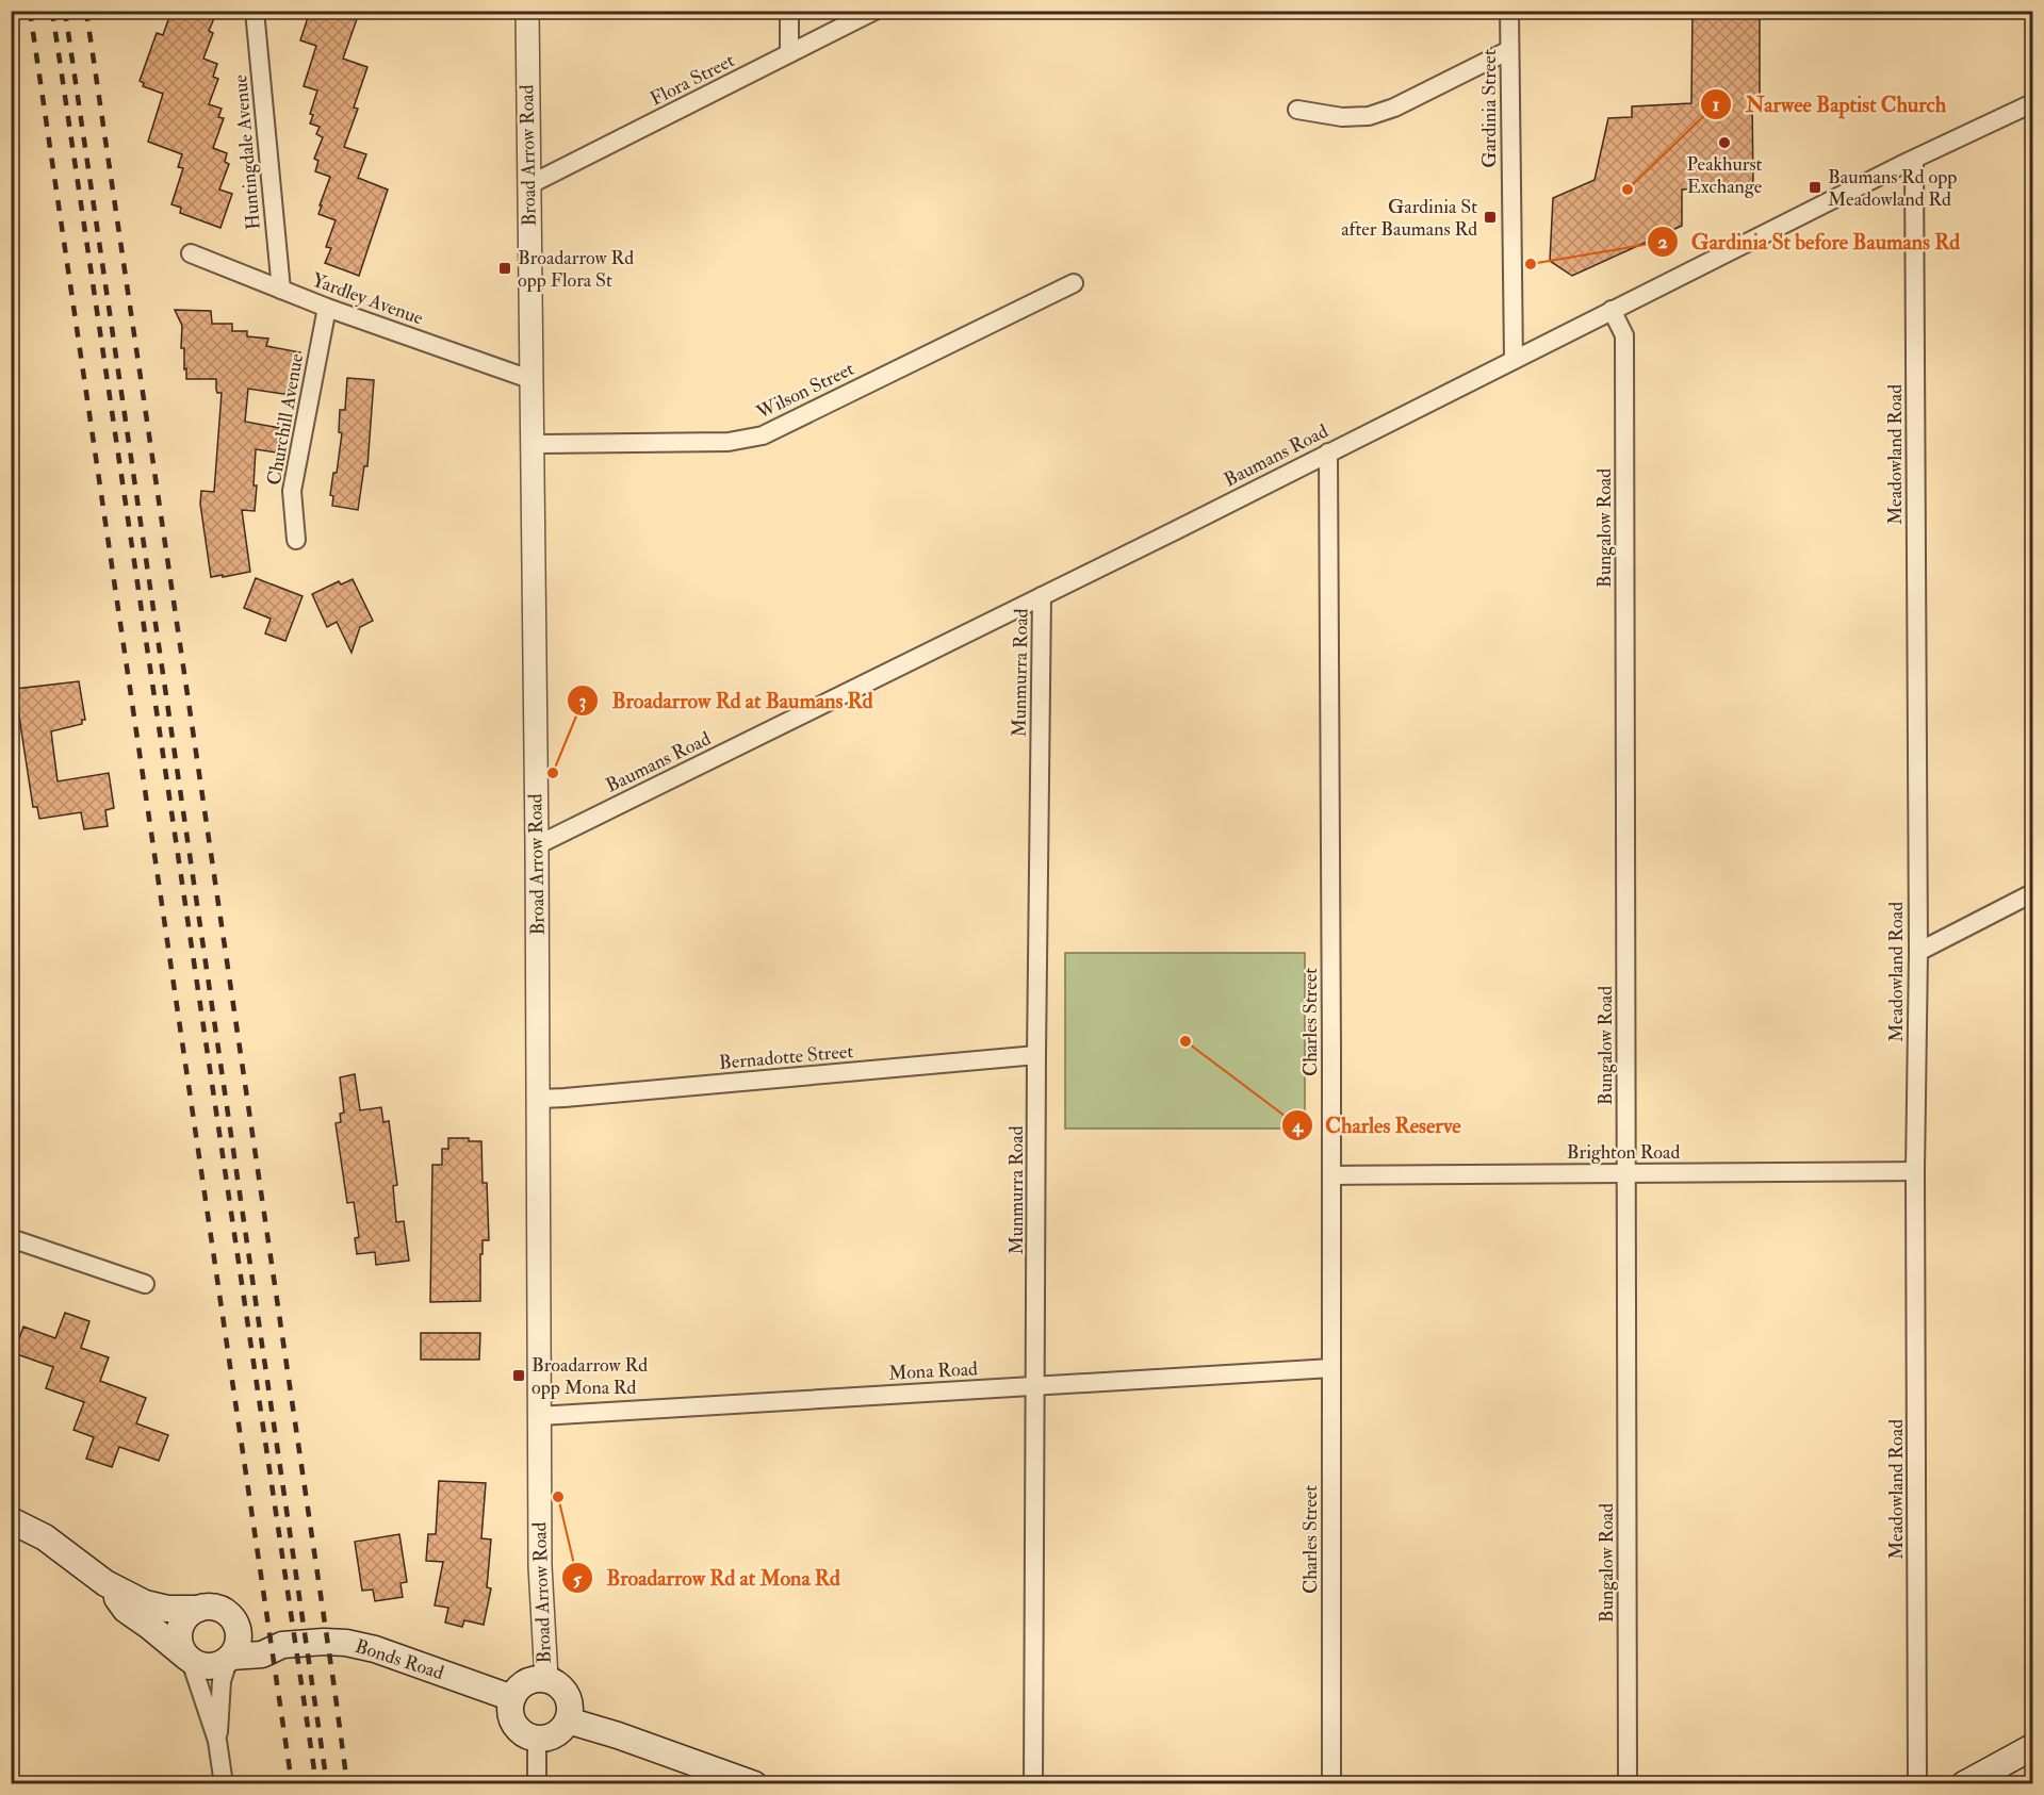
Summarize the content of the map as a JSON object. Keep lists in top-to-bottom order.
{
  "streets": {
    "main road": ["Bonds Road"],
    "street": [
      "Flora Street",
      "Gardinia Street",
      "Huntingdale Avenue",
      "Broad Arrow Road",
      "Yardley Avenue",
      "Wilson Street",
      "Churchill Avenue",
      "Meadowland Road",
      "Baumans Road",
      "Bungalow Road",
      "Munmurra Road",
      "Charles Street",
      "Bernadotte Street",
      "Brighton Road",
      "Mona Road"
    ]
  },
  "crossings": [
    ["Flora Street", "Broad Arrow Road"],
    ["Gardinia Street", "Baumans Road"],
    ["Huntingdale Avenue", "Yardley Avenue"],
    ["Broad Arrow Road", "Yardley Avenue"],
    ["Broad Arrow Road", "Wilson Street"],
    ["Broad Arrow Road", "Baumans Road"],
    ["Broad Arrow Road", "Bernadotte Street"],
    ["Broad Arrow Road", "Mona Road"],
    ["Broad Arrow Road", "Bonds Road"],
    ["Yardley Avenue", "Churchill Avenue"],
    ["Meadowland Road", "Baumans Road"],
    ["Meadowland Road", "Brighton Road"],
    ["Baumans Road", "Bungalow Road"],
    ["Baumans Road", "Munmurra Road"],
    ["Baumans Road", "Charles Street"],
    ["Bungalow Road", "Brighton Road"],
    ["Munmurra Road", "Bernadotte Street"],
    ["Munmurra Road", "Mona Road"],
    ["Charles Street", "Brighton Road"],
    ["Charles Street", "Mona Road"]
  ],
  "places": {
    "other": [
      "Peakhurst Exchange",
      "Narwee Baptist Church",
      "Gardinia St before Baumans Rd",
      "Broadarrow Rd at Baumans Rd",
      "Charles Reserve",
      "Broadarrow Rd at Mona Rd"
    ],
    "transit": [
      "Baumans Rd opp Meadowland Rd",
      "Gardinia St after Baumans Rd",
      "Broadarrow Rd opp Flora St",
      "Broadarrow Rd opp Mona Rd"
    ]
  }
}
